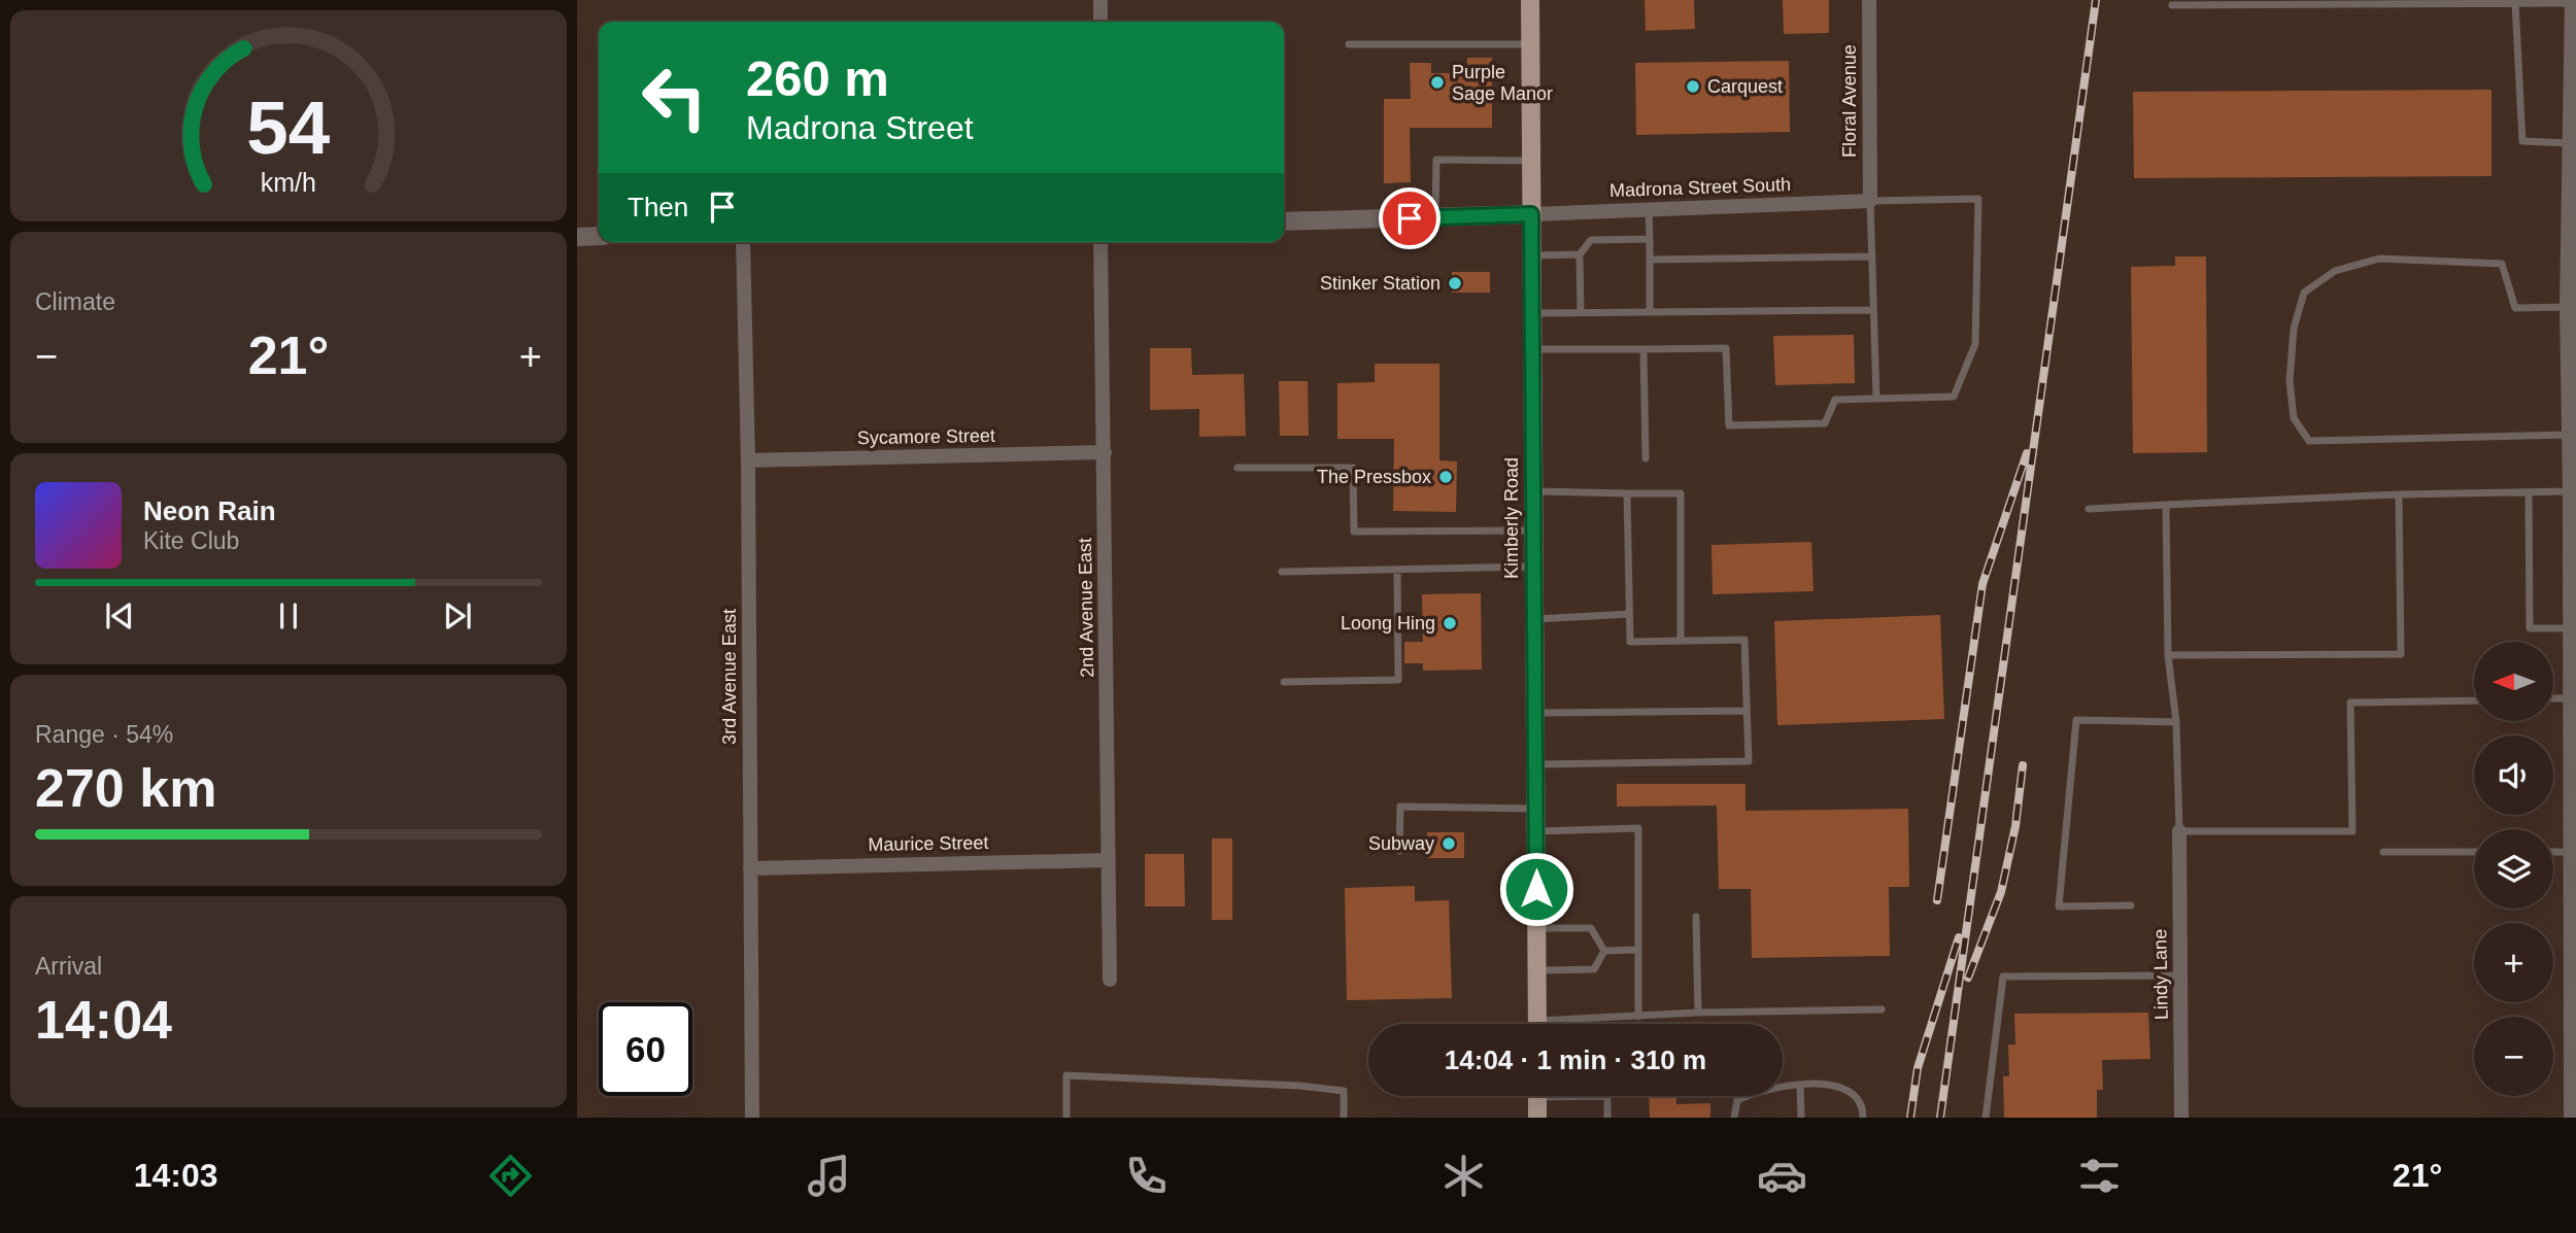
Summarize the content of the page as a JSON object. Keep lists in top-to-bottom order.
{
  "streets": {
    "main road": ["Kimberly Road"],
    "street": [
      "Floral Avenue",
      "Madrona Street South",
      "Sycamore Street",
      "2nd Avenue East",
      "3rd Avenue East",
      "Maurice Street",
      "Lindy Lane"
    ]
  },
  "crossings": [
    ["Floral Avenue", "Madrona Street South"],
    ["Madrona Street South", "Kimberly Road"],
    ["Sycamore Street", "2nd Avenue East"],
    ["Sycamore Street", "3rd Avenue East"],
    ["2nd Avenue East", "Maurice Street"],
    ["3rd Avenue East", "Maurice Street"]
  ],
  "places": [
    "Purple Sage Manor",
    "Carquest",
    "Stinker Station",
    "The Pressbox",
    "Loong Hing",
    "Subway"
  ],
  "north": "left",
  "page": {
    "turn": ["260 m", "Madrona Street"],
    "then": "Then",
    "tile": [
      "Climate",
      ["Range · 54%", "270 km"],
      ["Arrival", "14:04"]
    ],
    "heat": ["−", "21°", "+"],
    "song": ["Neon Rain", "Kite Club"],
    "map_buttons": ["+", "−"],
    "limit": "60",
    "trip": "14:04 · 1 min · 310 m",
    "tabs": ["14:03", "21°"],
    "gauge": ["54", "km/h"]
  }
}
